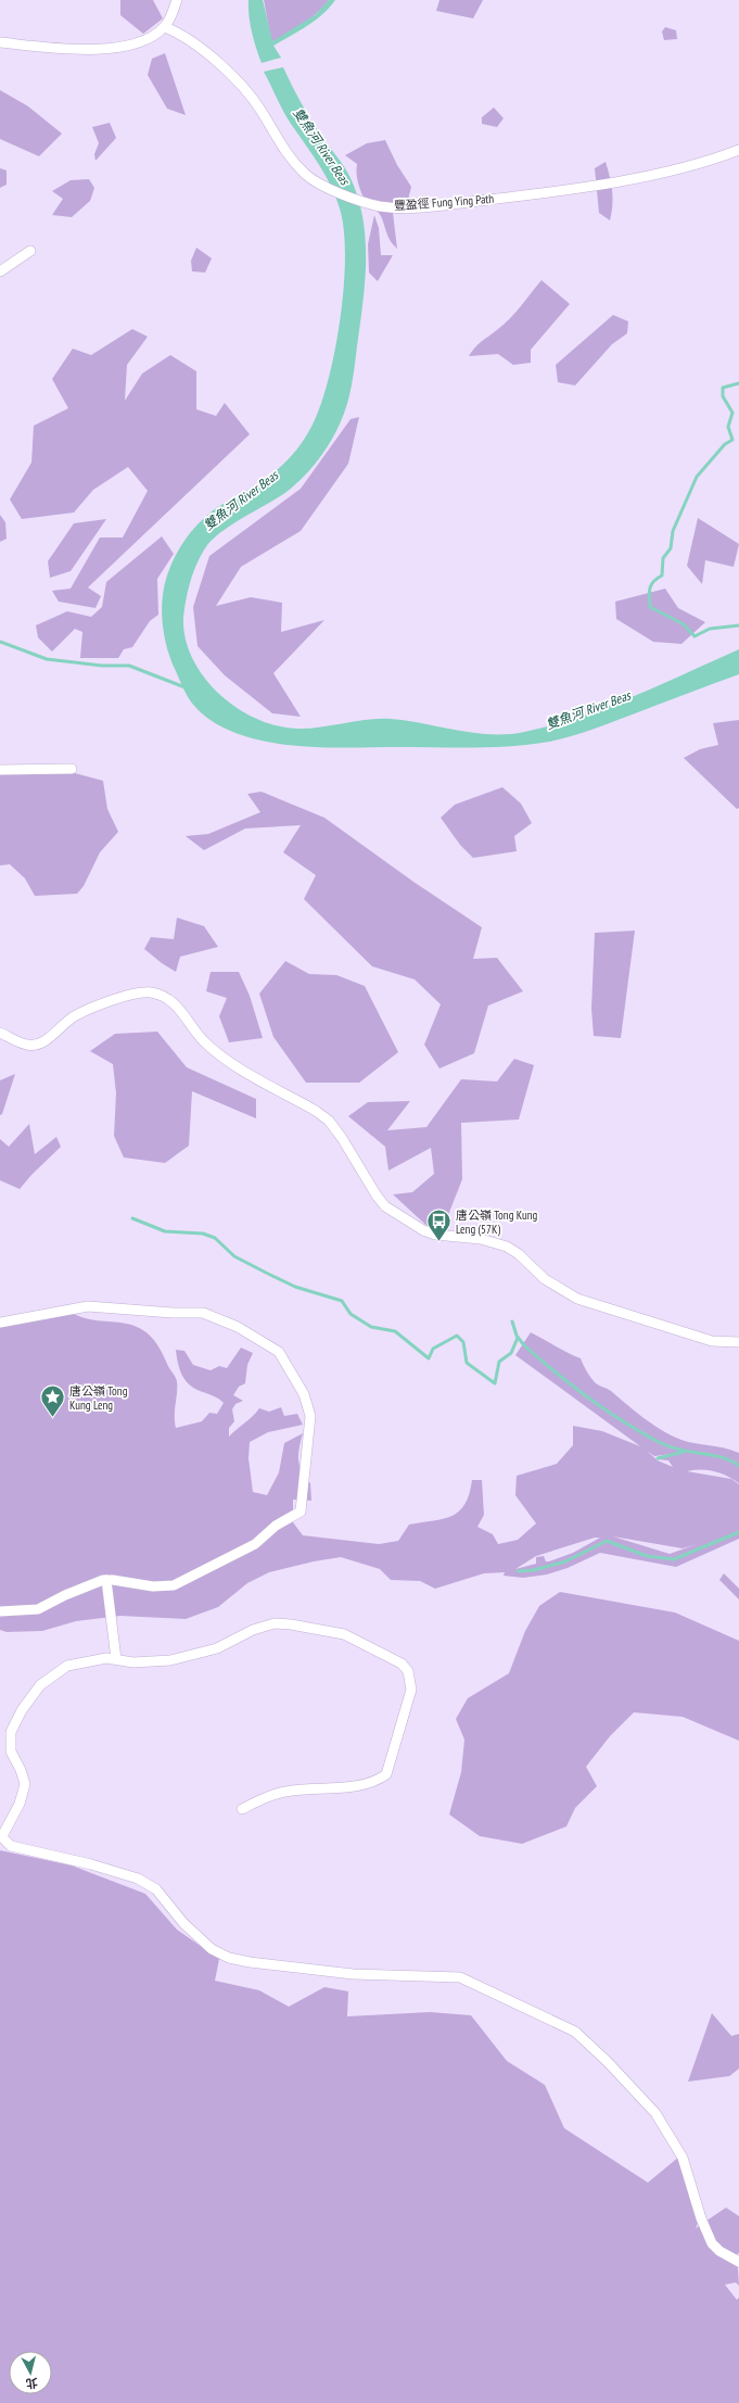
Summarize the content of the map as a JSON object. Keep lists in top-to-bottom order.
{
  "streets": {
    "street": ["豐盈徑 Fung Ying Path"]
  },
  "water": ["雙魚河 River Beas"],
  "places": {
    "bus stop": ["唐公嶺 Tong Kung Leng (57K)"],
    "place": ["唐公嶺 Tong Kung Leng"]
  },
  "north": "bottom"
}
